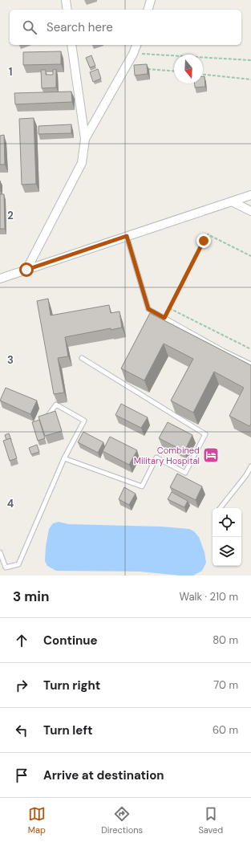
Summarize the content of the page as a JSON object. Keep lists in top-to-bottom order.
{
  "places": {
    "hotel": ["Combined Military Hospital"]
  },
  "north": "bottom",
  "page": {
    "search": "Search here",
    "heading": ["3 min", "Walk · 210 m"],
    "list": [
      ["Continue", "80 m"],
      ["Turn right", "70 m"],
      ["Turn left", "60 m"],
      "Arrive at destination"
    ],
    "nav": ["Map", "Directions", "Saved"]
  },
  "grid": {
    "rows": [
      "1",
      "2",
      "3",
      "4"
    ]
  }
}
